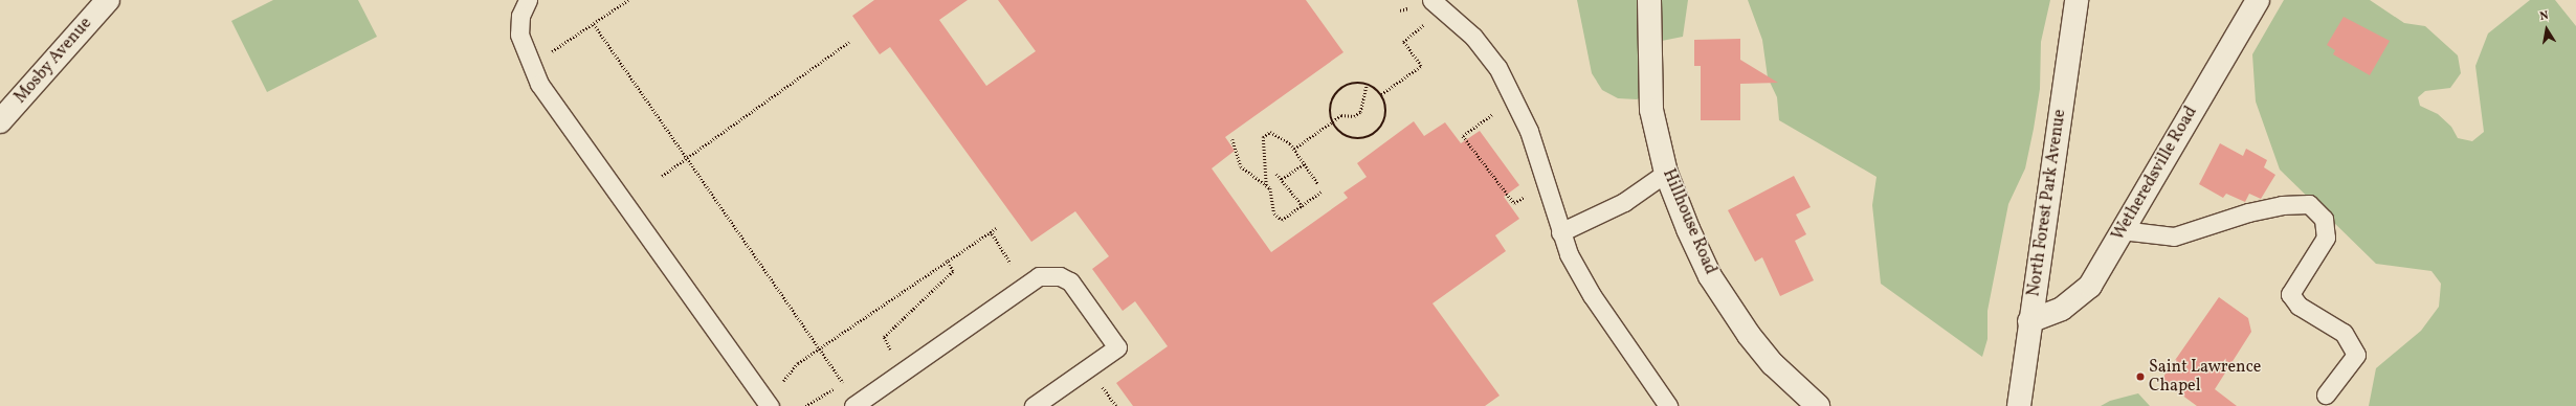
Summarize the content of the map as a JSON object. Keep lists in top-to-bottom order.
{
  "streets": {
    "street": [
      "Mosby Avenue",
      "Wetheredsville Road",
      "North Forest Park Avenue",
      "Hillhouse Road"
    ]
  },
  "crossings": [
    ["Wetheredsville Road", "North Forest Park Avenue"]
  ],
  "places": ["Saint Lawrence Chapel"],
  "north": "top"
}
